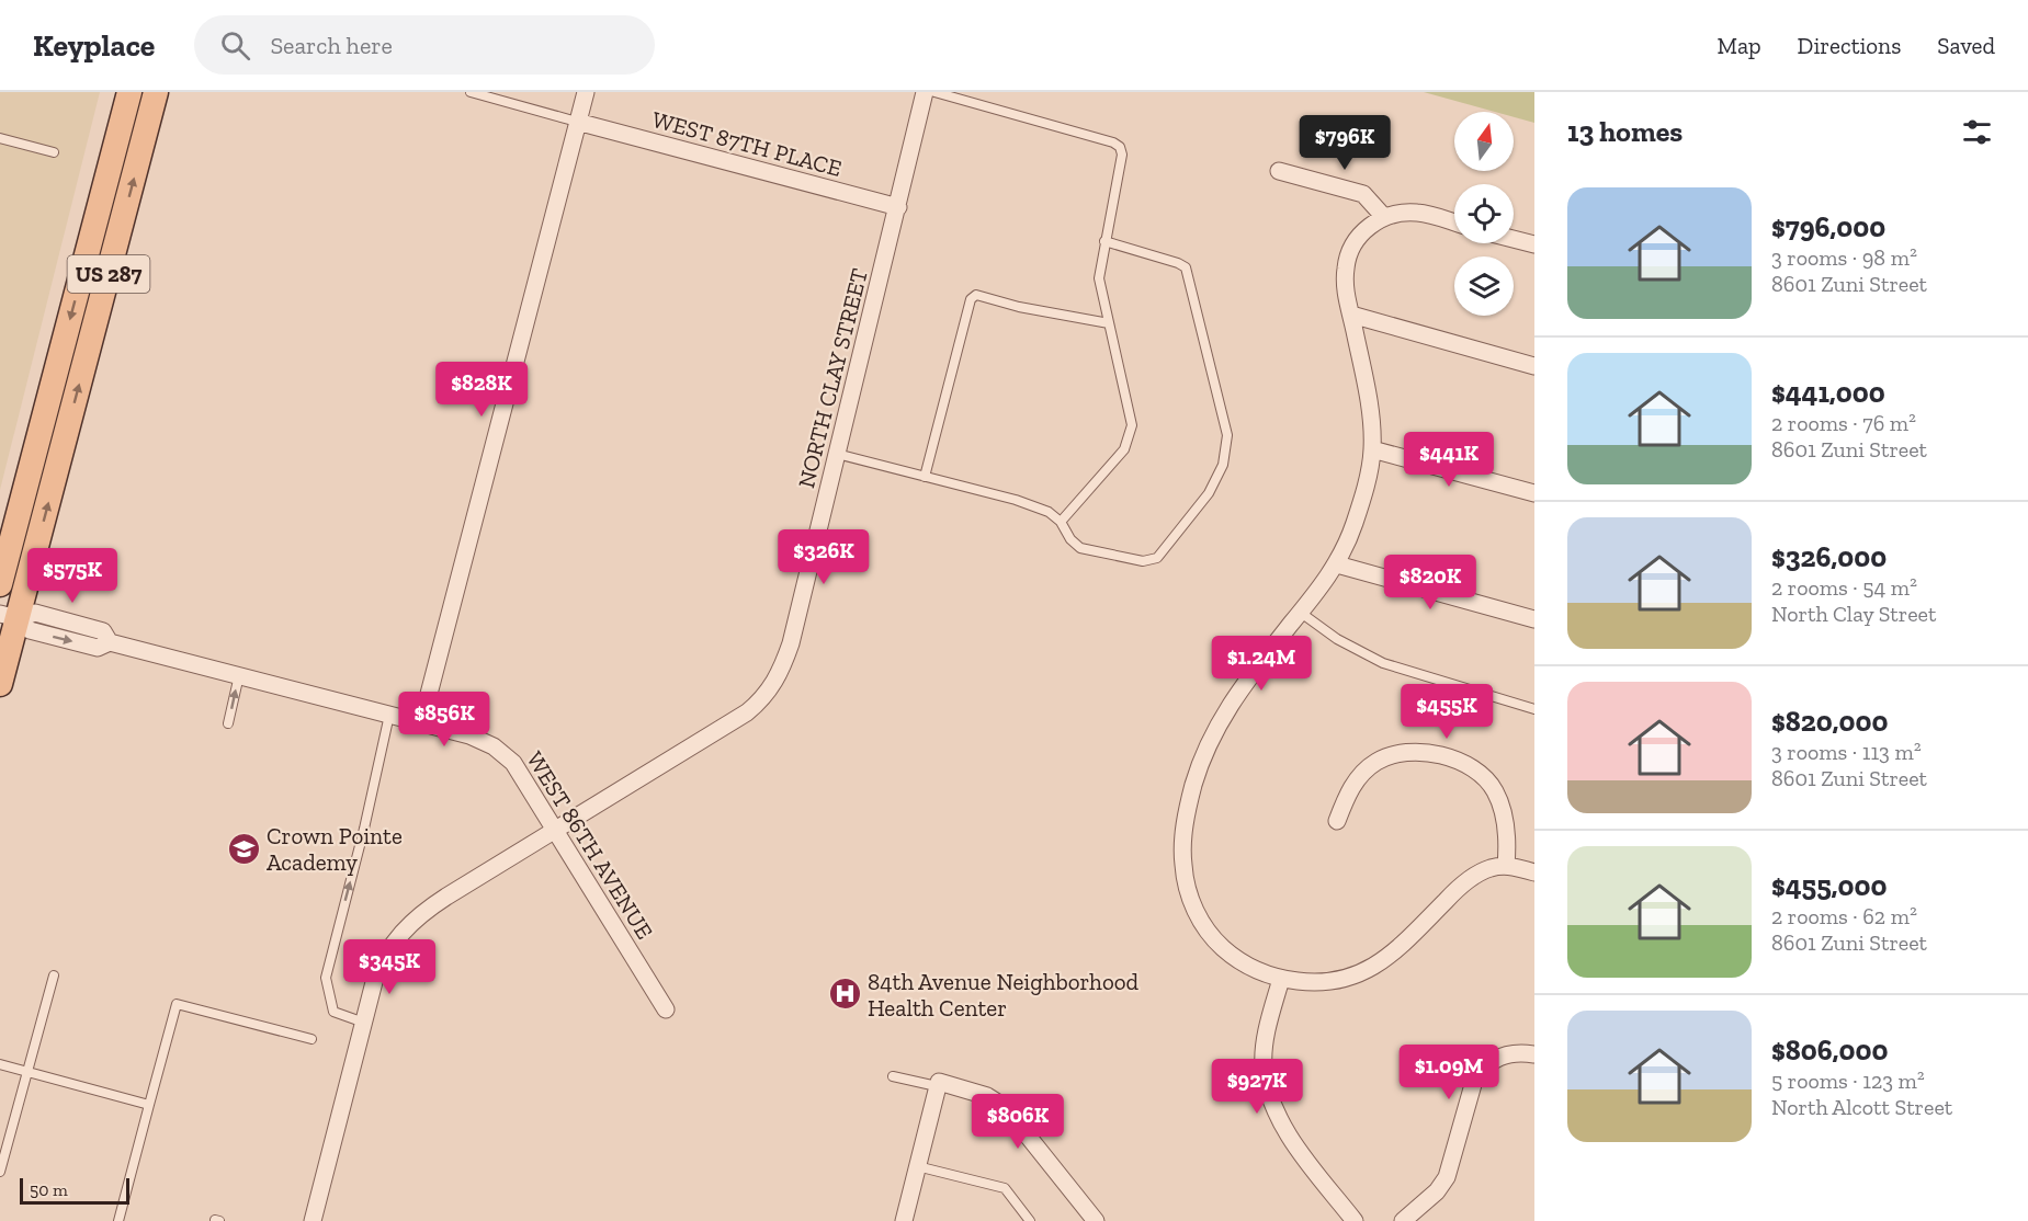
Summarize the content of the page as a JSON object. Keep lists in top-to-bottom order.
{
  "streets": {
    "main road": ["US 287"],
    "street": ["WEST 87TH PLACE", "NORTH CLAY STREET", "WEST 86TH AVENUE"]
  },
  "crossings": [
    ["WEST 87TH PLACE", "NORTH CLAY STREET"],
    ["US 287", "WEST 86TH AVENUE"],
    ["NORTH CLAY STREET", "WEST 86TH AVENUE"]
  ],
  "places": {
    "school or university": ["Crown Pointe Academy"],
    "hospital": ["84th Avenue Neighborhood Health Center"]
  },
  "scale_bar": "50 m",
  "north": "top",
  "page": {
    "header": "Keyplace",
    "search": "Search here",
    "nav": ["Map", "Directions", "Saved"],
    "heading": "13 homes",
    "price": [
      "$796K",
      "$828K",
      "$441K",
      "$326K",
      "$575K",
      "$820K",
      "$1.24M",
      "$455K",
      "$856K",
      "$345K",
      "$1.09M",
      "$927K",
      "$806K"
    ],
    "list": [
      {
        "name": "$796,000",
        "note": "3 rooms · 98 m² · 8601 Zuni Street"
      },
      {
        "name": "$441,000",
        "note": "2 rooms · 76 m² · 8601 Zuni Street"
      },
      {
        "name": "$326,000",
        "note": "2 rooms · 54 m² · North Clay Street"
      },
      {
        "name": "$820,000",
        "note": "3 rooms · 113 m² · 8601 Zuni Street"
      },
      {
        "name": "$455,000",
        "note": "2 rooms · 62 m² · 8601 Zuni Street"
      },
      {
        "name": "$806,000",
        "note": "5 rooms · 123 m² · North Alcott Street"
      }
    ],
    "scale": "50 m"
  }
}
